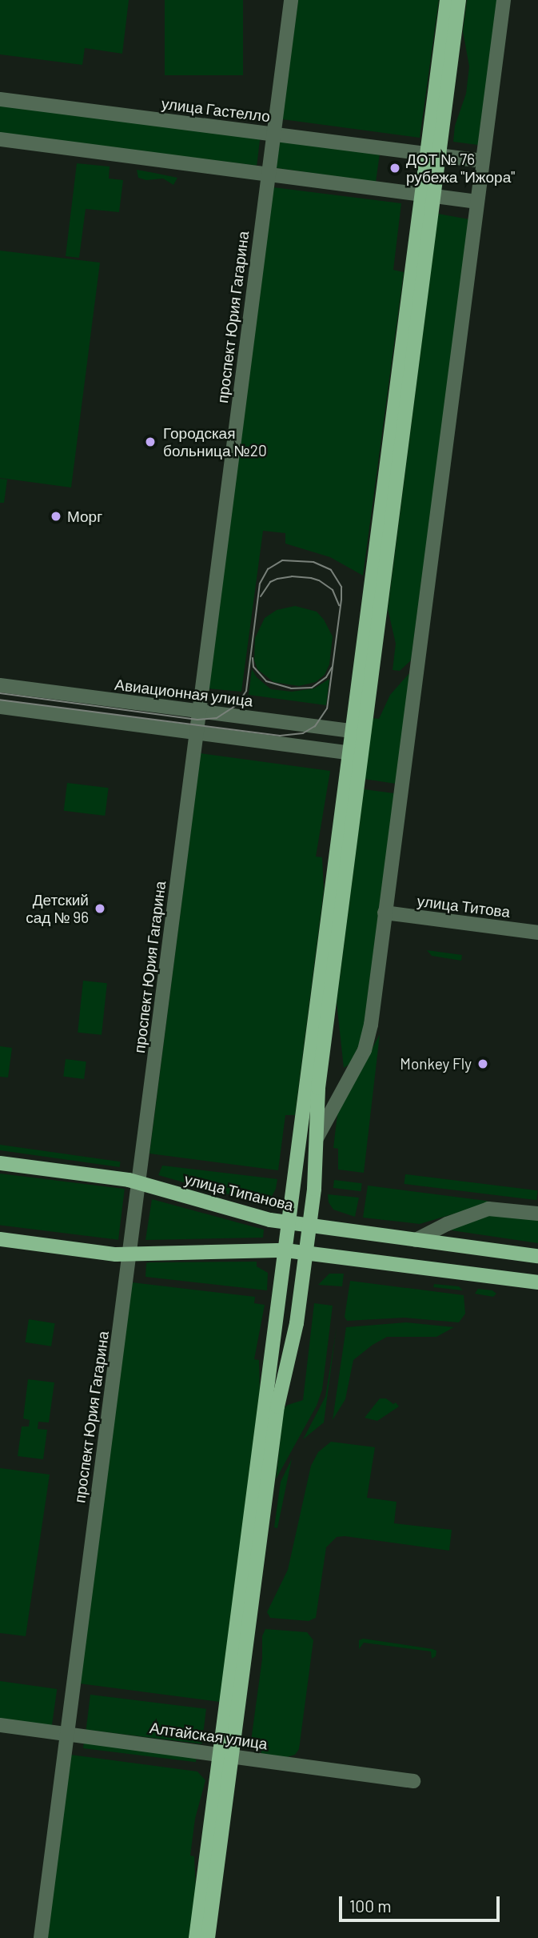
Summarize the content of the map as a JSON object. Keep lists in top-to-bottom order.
{
  "streets": {
    "main road": ["улица Типанова"],
    "street": [
      "улица Гастелло",
      "проспект Юрия Гагарина",
      "Авиационная улица",
      "улица Титова",
      "Алтайская улица"
    ]
  },
  "crossings": [
    ["улица Гастелло", "проспект Юрия Гагарина"],
    ["проспект Юрия Гагарина", "Авиационная улица"],
    ["проспект Юрия Гагарина", "улица Типанова"],
    ["проспект Юрия Гагарина", "Алтайская улица"]
  ],
  "places": [
    "ДОТ № 76 рубежа \"Ижора\"",
    "Городская больница №20",
    "Морг",
    "Детский сад № 96",
    "Monkey Fly"
  ],
  "scale_bar": "100 m"
}
